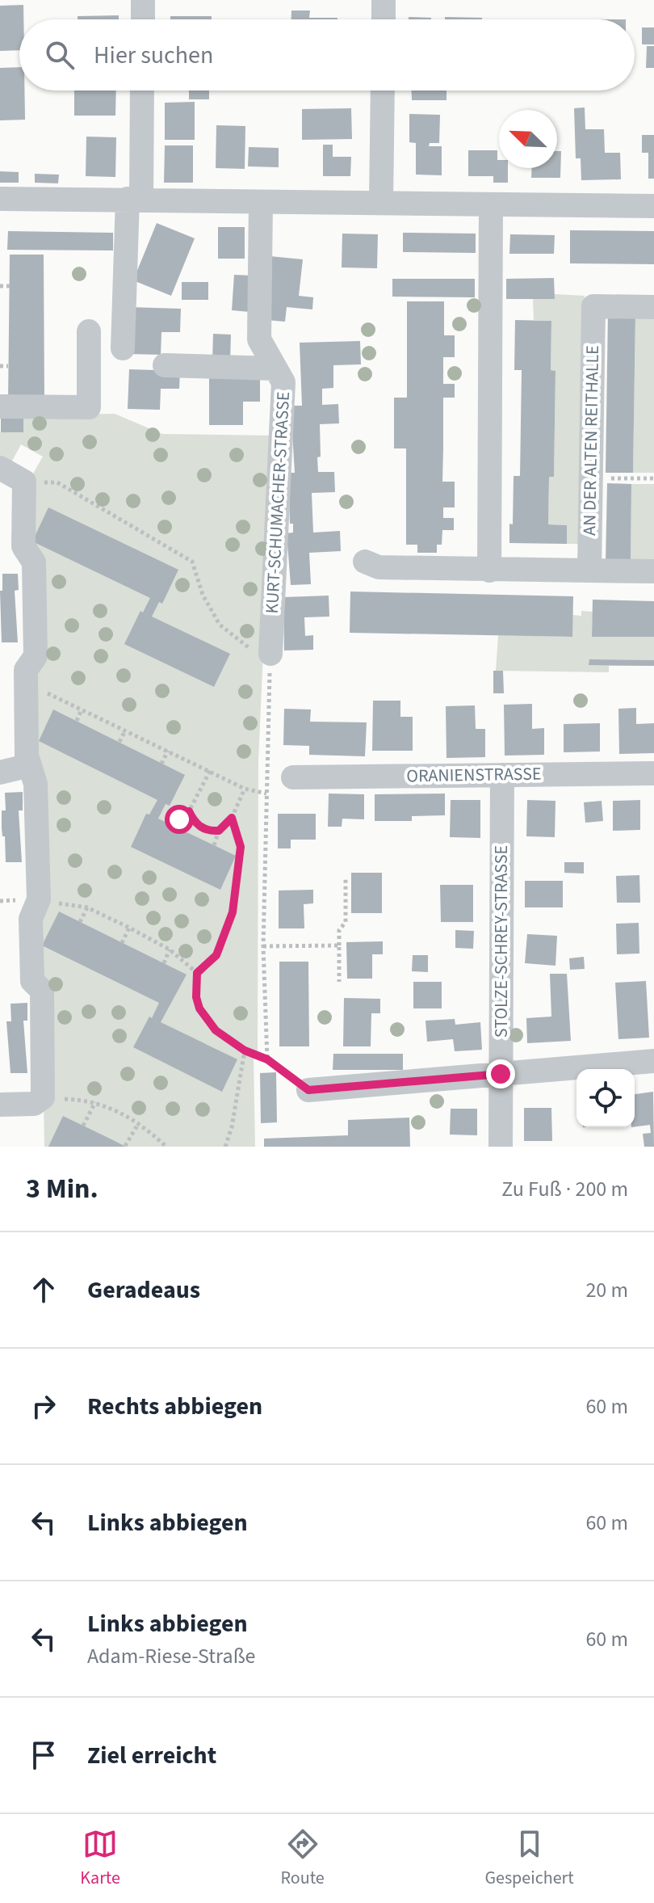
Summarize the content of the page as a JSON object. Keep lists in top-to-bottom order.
{
  "streets": {
    "street": [
      "AN DER ALTEN REITHALLE",
      "KURT-SCHUMACHER-STRASSE",
      "ORANIENSTRASSE",
      "STOLZE-SCHREY-STRASSE"
    ]
  },
  "crossings": [
    ["ORANIENSTRASSE", "STOLZE-SCHREY-STRASSE"]
  ],
  "north": "top left",
  "page": {
    "search": "Hier suchen",
    "heading": ["3 Min.", "Zu Fuß · 200 m"],
    "list": [
      ["Geradeaus", "20 m"],
      ["Rechts abbiegen", "60 m"],
      ["Links abbiegen", "60 m"],
      ["Links abbiegen", "Adam-Riese-Straße", "60 m"],
      "Ziel erreicht"
    ],
    "nav": ["Karte", "Route", "Gespeichert"]
  }
}
